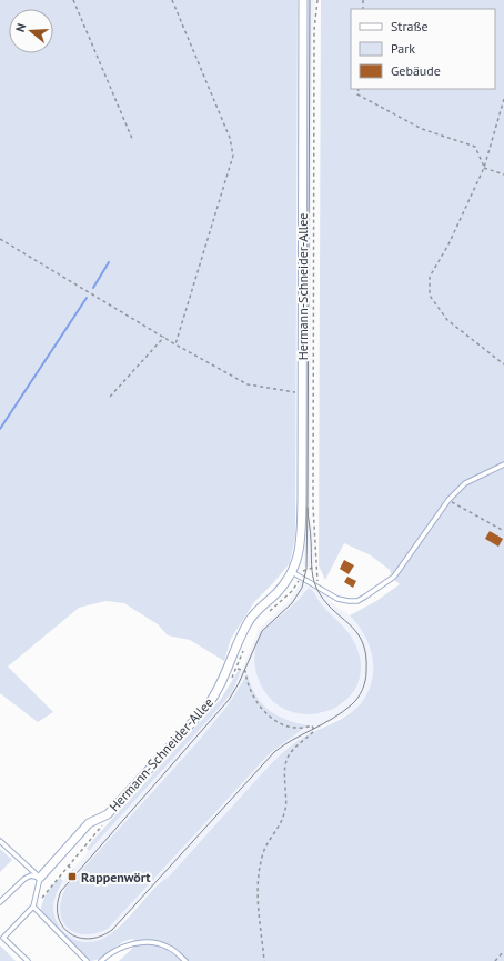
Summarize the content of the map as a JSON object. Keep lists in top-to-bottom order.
{
  "streets": {
    "street": ["Hermann-Schneider-Allee"]
  },
  "places": {
    "transit": ["Rappenwört"]
  },
  "legend": ["Straße", "Park", "Gebäude"],
  "north": "left"
}
